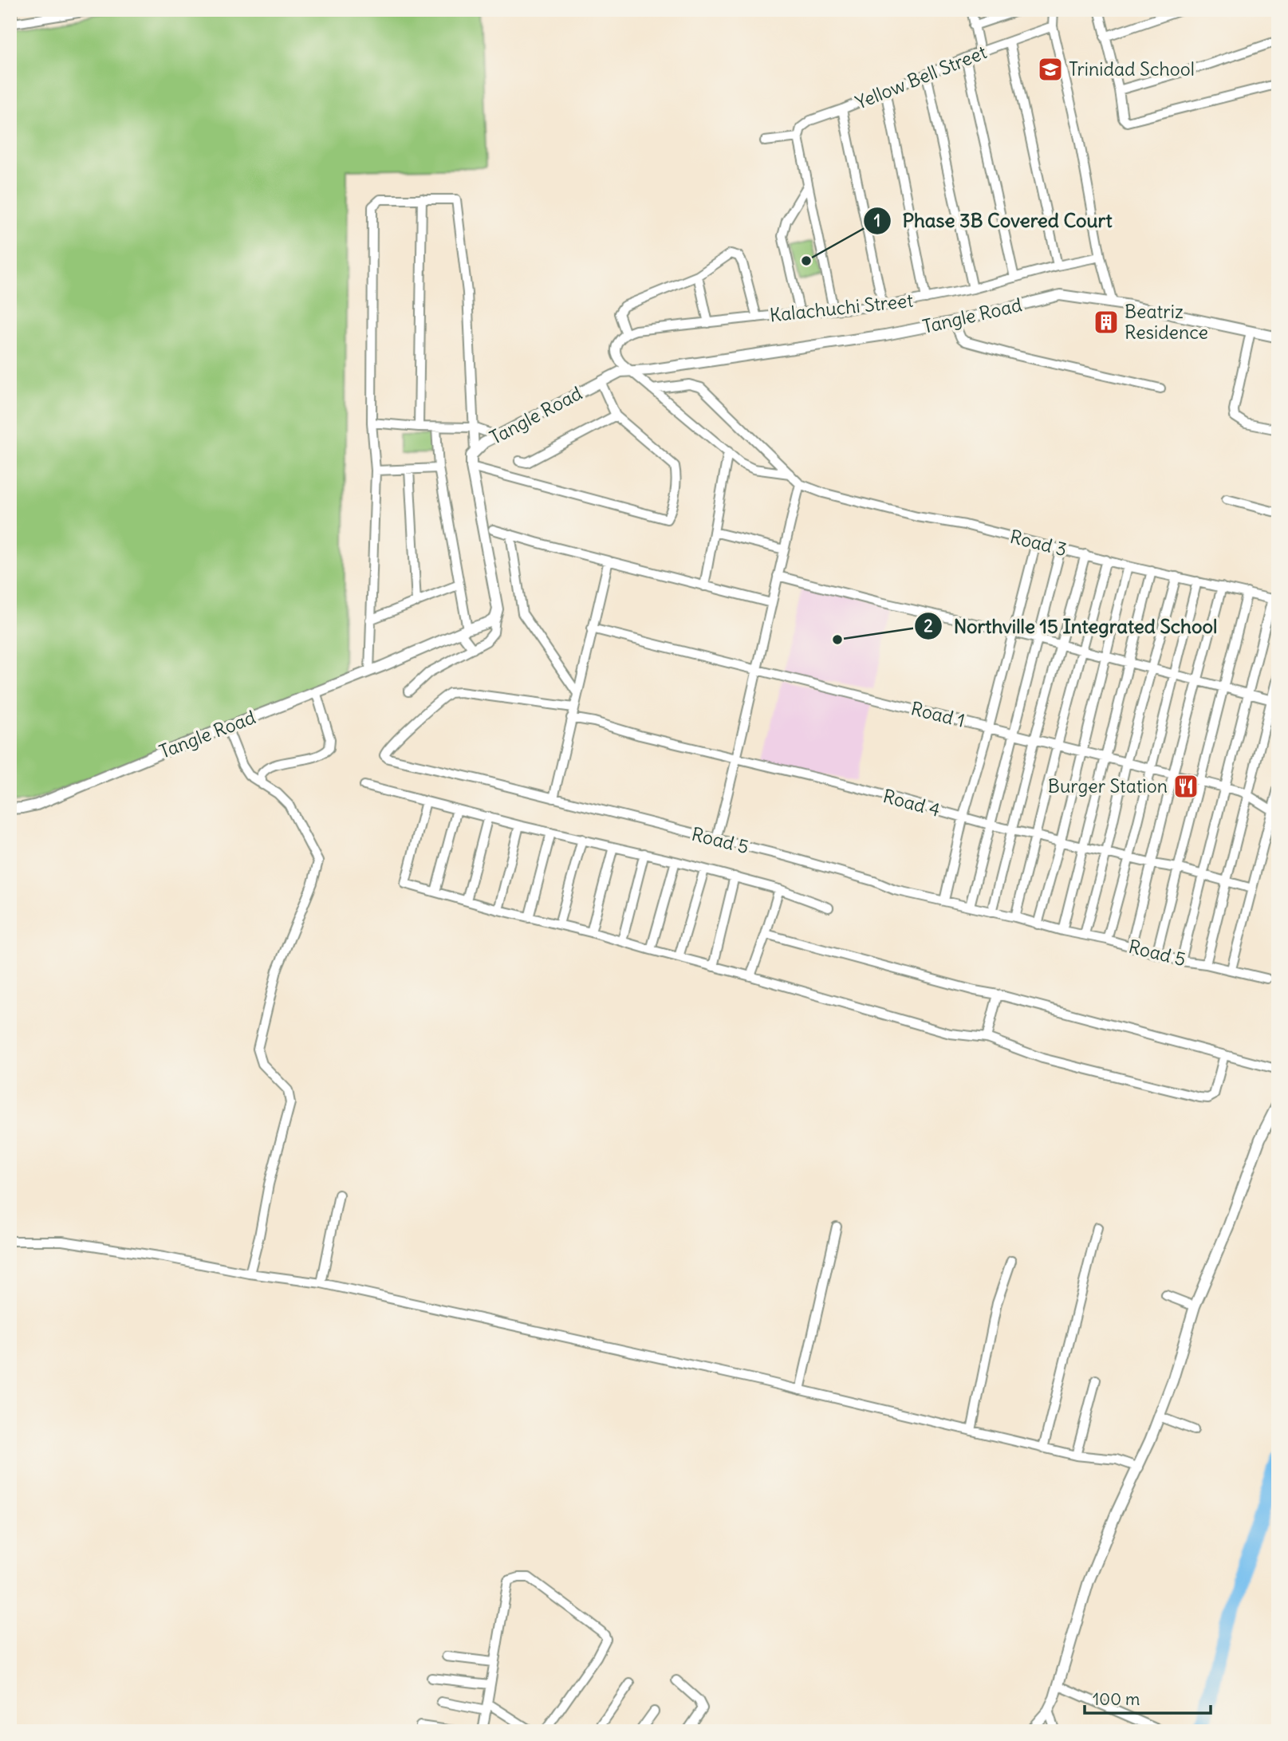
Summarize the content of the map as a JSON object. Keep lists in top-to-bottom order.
{
  "streets": {
    "street": [
      "Yellow Bell Street",
      "Kalachuchi Street",
      "Tangle Road",
      "Road 3",
      "Road 1",
      "Road 4",
      "Road 5"
    ]
  },
  "places": {
    "school or university": ["Trinidad School"],
    "other": ["Phase 3B Covered Court", "Northville 15 Integrated School"],
    "building": ["Beatriz Residence"],
    "restaurant": ["Burger Station"]
  },
  "scale_bar": "100 m"
}
